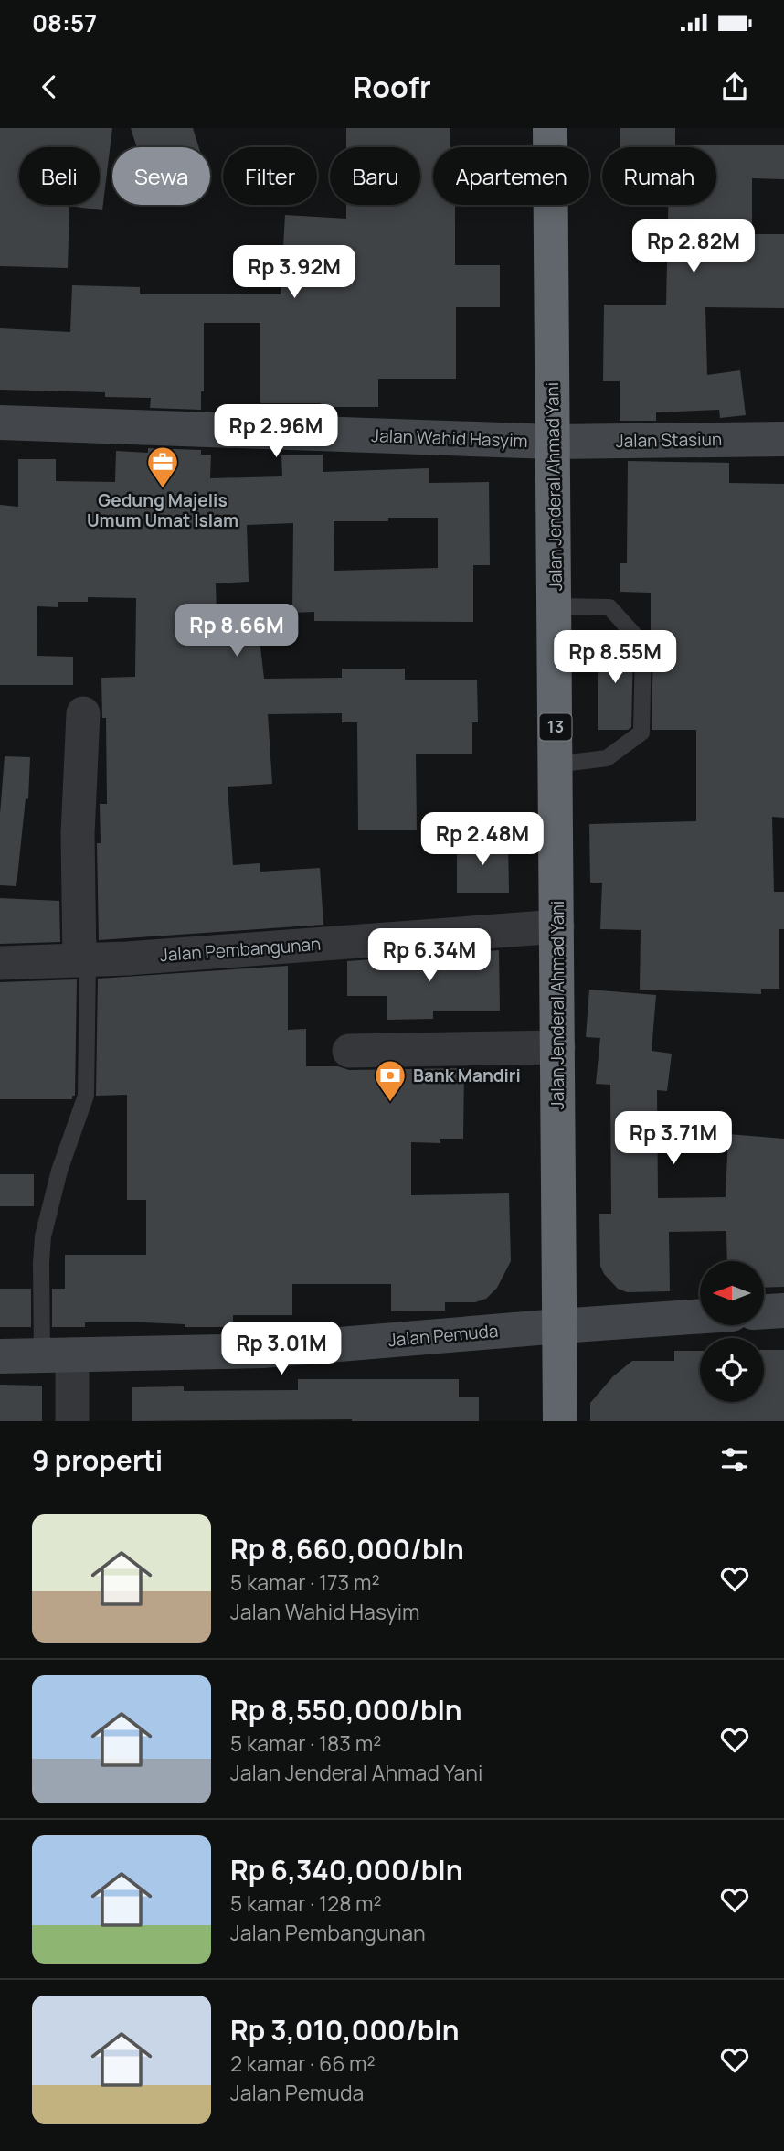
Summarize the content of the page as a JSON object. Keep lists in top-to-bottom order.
{
  "streets": {
    "highway": ["Jalan Jenderal Ahmad Yani", "13"],
    "street": [
      "Jalan Wahid Hasyim",
      "Jalan Stasiun",
      "Jalan Pembangunan",
      "Jalan Pemuda"
    ]
  },
  "crossings": [
    ["Jalan Wahid Hasyim", "Jalan Stasiun"],
    ["Jalan Wahid Hasyim", "Jalan Jenderal Ahmad Yani"],
    ["Jalan Stasiun", "Jalan Jenderal Ahmad Yani"],
    ["Jalan Jenderal Ahmad Yani", "Jalan Pembangunan"],
    ["Jalan Jenderal Ahmad Yani", "Jalan Pemuda"]
  ],
  "places": {
    "office": ["Gedung Majelis Umum Umat Islam"],
    "bank": ["Bank Mandiri"]
  },
  "north": "left",
  "page": {
    "status": "08:57",
    "header": "Roofr",
    "chip": [
      "Beli",
      "Sewa",
      "Filter",
      "Baru",
      "Apartemen",
      "Rumah"
    ],
    "price": [
      "Rp 2.82M",
      "Rp 3.92M",
      "Rp 2.96M",
      "Rp 8.66M",
      "Rp 8.55M",
      "Rp 2.48M",
      "Rp 6.34M",
      "Rp 3.71M",
      "Rp 3.01M"
    ],
    "heading": "9 properti",
    "list": [
      {
        "name": "Rp 8,660,000/bln",
        "note": "5 kamar · 173 m² · Jalan Wahid Hasyim"
      },
      {
        "name": "Rp 8,550,000/bln",
        "note": "5 kamar · 183 m² · Jalan Jenderal Ahmad Yani"
      },
      {
        "name": "Rp 6,340,000/bln",
        "note": "5 kamar · 128 m² · Jalan Pembangunan"
      },
      {
        "name": "Rp 3,010,000/bln",
        "note": "2 kamar · 66 m² · Jalan Pemuda"
      }
    ]
  }
}
